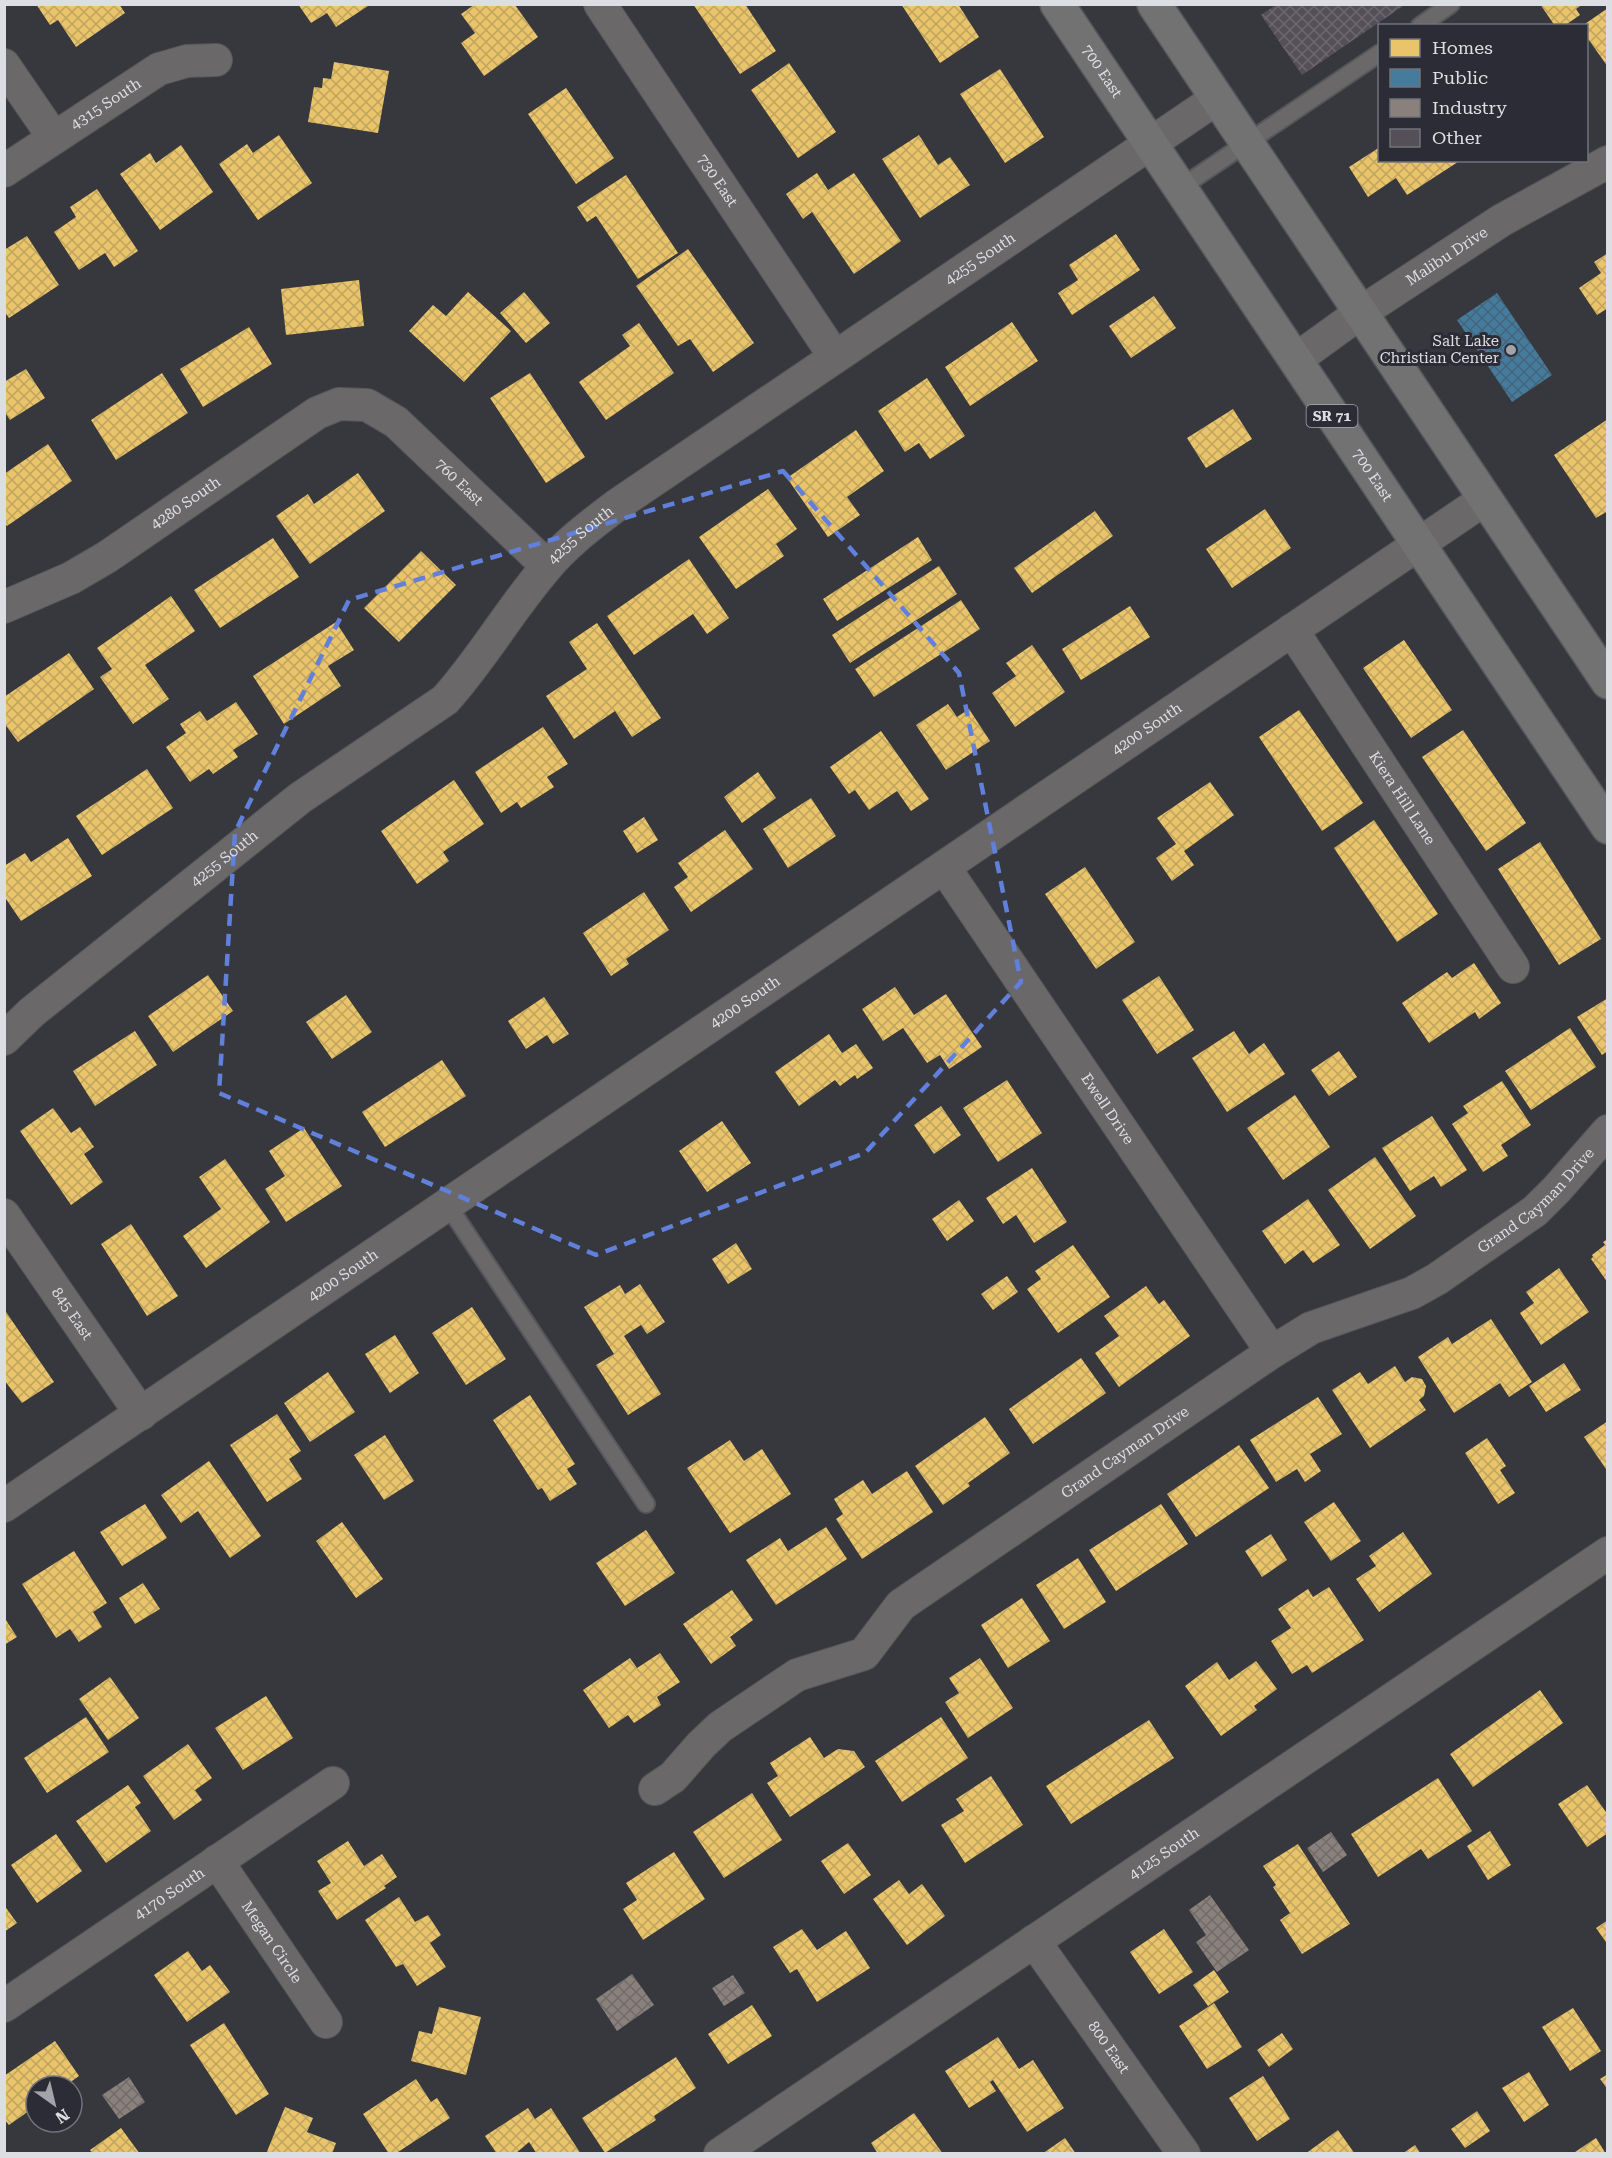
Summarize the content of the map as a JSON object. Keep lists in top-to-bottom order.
{
  "streets": {
    "main road": ["700 East", "SR 71"],
    "street": [
      "4315 South",
      "730 East",
      "Malibu Drive",
      "4255 South",
      "760 East",
      "4280 South",
      "4200 South",
      "Kiera Hill Lane",
      "Ewell Drive",
      "Grand Cayman Drive",
      "845 East",
      "4125 South",
      "4170 South",
      "Megan Circle",
      "800 East"
    ]
  },
  "crossings": [
    ["700 East", "Malibu Drive"],
    ["700 East", "4255 South"],
    ["700 East", "4200 South"],
    ["730 East", "4255 South"],
    ["4255 South", "760 East"],
    ["760 East", "4280 South"],
    ["4200 South", "Kiera Hill Lane"],
    ["4200 South", "Ewell Drive"],
    ["4200 South", "845 East"],
    ["Ewell Drive", "Grand Cayman Drive"],
    ["4125 South", "800 East"],
    ["4170 South", "Megan Circle"]
  ],
  "places": ["Salt Lake Christian Center"],
  "legend": [
    "Homes",
    "Public",
    "Industry",
    "Other"
  ],
  "north": "bottom right"
}
